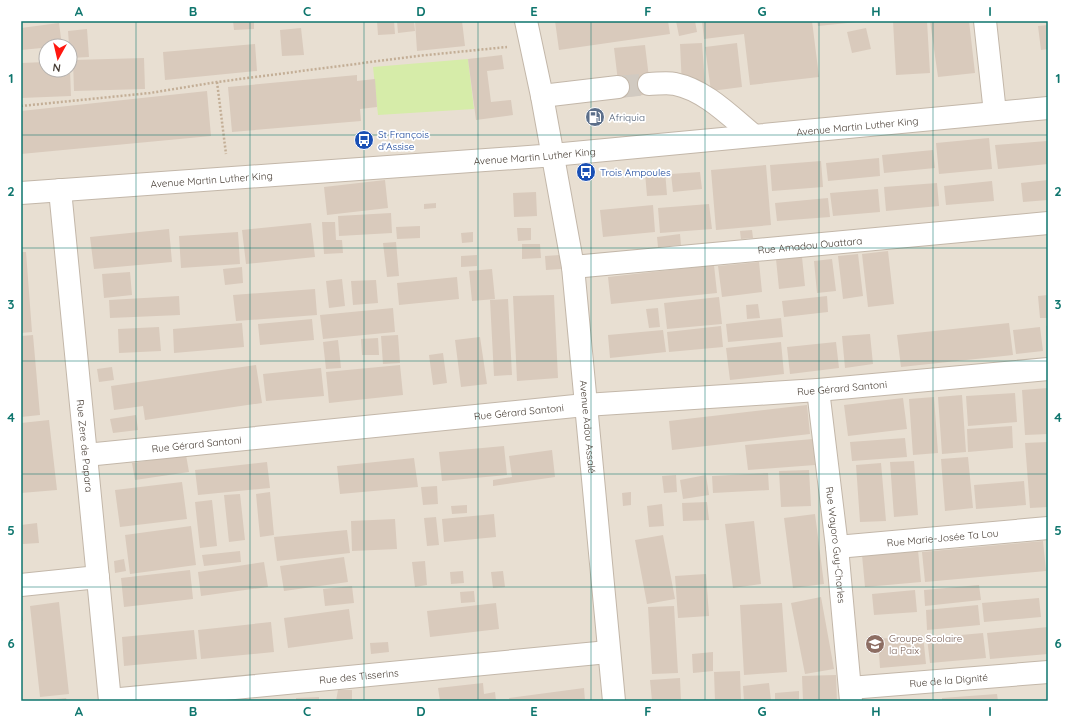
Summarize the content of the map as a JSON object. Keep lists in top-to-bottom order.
{
  "streets": {
    "street": [
      "Avenue Martin Luther King",
      "Rue Amadou Ouattara",
      "Rue Gérard Santoni",
      "Avenue Adou Assalé",
      "Rue Zere de Papara",
      "Rue Marie-Josée Ta Lou",
      "Rue Wayoro Guy-Charles",
      "Rue des Tisserins",
      "Rue de la Dignité"
    ]
  },
  "crossings": [
    ["Avenue Martin Luther King", "Avenue Adou Assalé"],
    ["Avenue Martin Luther King", "Rue Zere de Papara"],
    ["Rue Amadou Ouattara", "Avenue Adou Assalé"],
    ["Rue Gérard Santoni", "Avenue Adou Assalé"],
    ["Rue Gérard Santoni", "Rue Zere de Papara"],
    ["Rue Gérard Santoni", "Rue Wayoro Guy-Charles"],
    ["Avenue Adou Assalé", "Rue des Tisserins"],
    ["Rue Zere de Papara", "Rue des Tisserins"],
    ["Rue Marie-Josée Ta Lou", "Rue Wayoro Guy-Charles"],
    ["Rue Wayoro Guy-Charles", "Rue de la Dignité"]
  ],
  "places": {
    "fuel station": ["Afriquia"],
    "bus stop": ["St François d'Assise", "Trois Ampoules"],
    "school or university": ["Groupe Scolaire la Paix"]
  },
  "north": "bottom",
  "grid": {
    "columns": [
      "A",
      "B",
      "C",
      "D",
      "E",
      "F",
      "G",
      "H",
      "I"
    ],
    "rows": [
      "1",
      "2",
      "3",
      "4",
      "5",
      "6"
    ]
  }
}
